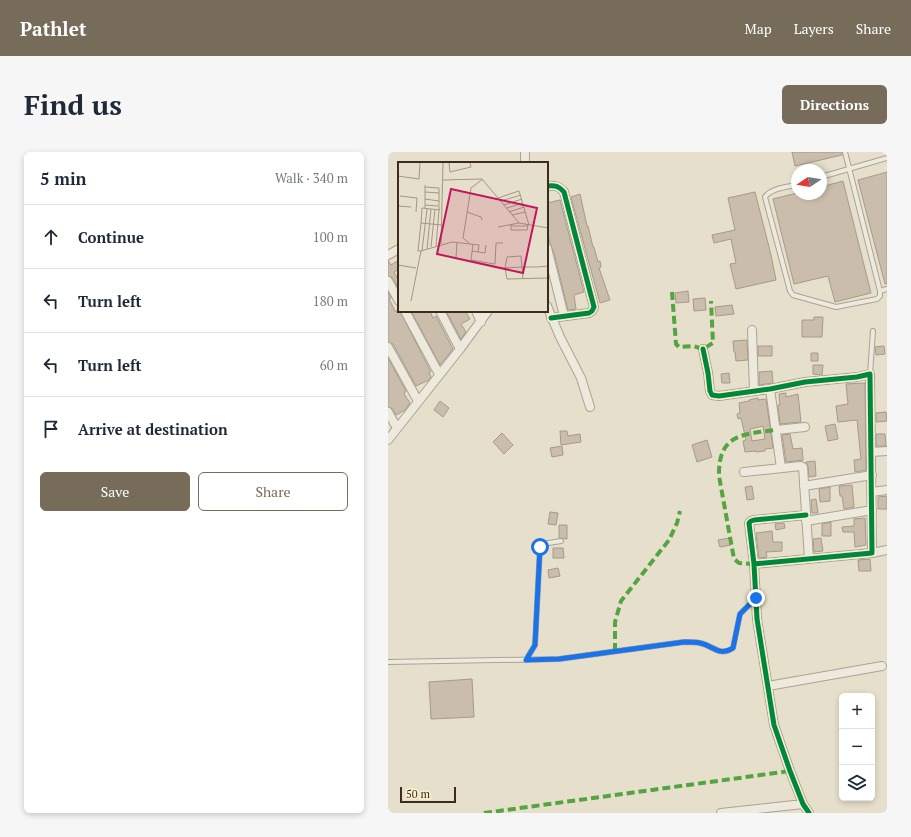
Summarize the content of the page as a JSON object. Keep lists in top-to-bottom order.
{
  "scale_bar": "50 m",
  "north": "left",
  "page": {
    "header": "Pathlet",
    "nav": ["Map", "Layers", "Share"],
    "buttons": [
      "Directions",
      ["Save", "Share"]
    ],
    "title": "Find us",
    "heading": ["5 min", "Walk · 340 m"],
    "list": [
      ["Continue", "100 m"],
      ["Turn left", "180 m"],
      ["Turn left", "60 m"],
      "Arrive at destination"
    ],
    "map_buttons": ["+", "−"],
    "scale": "50 m"
  }
}
